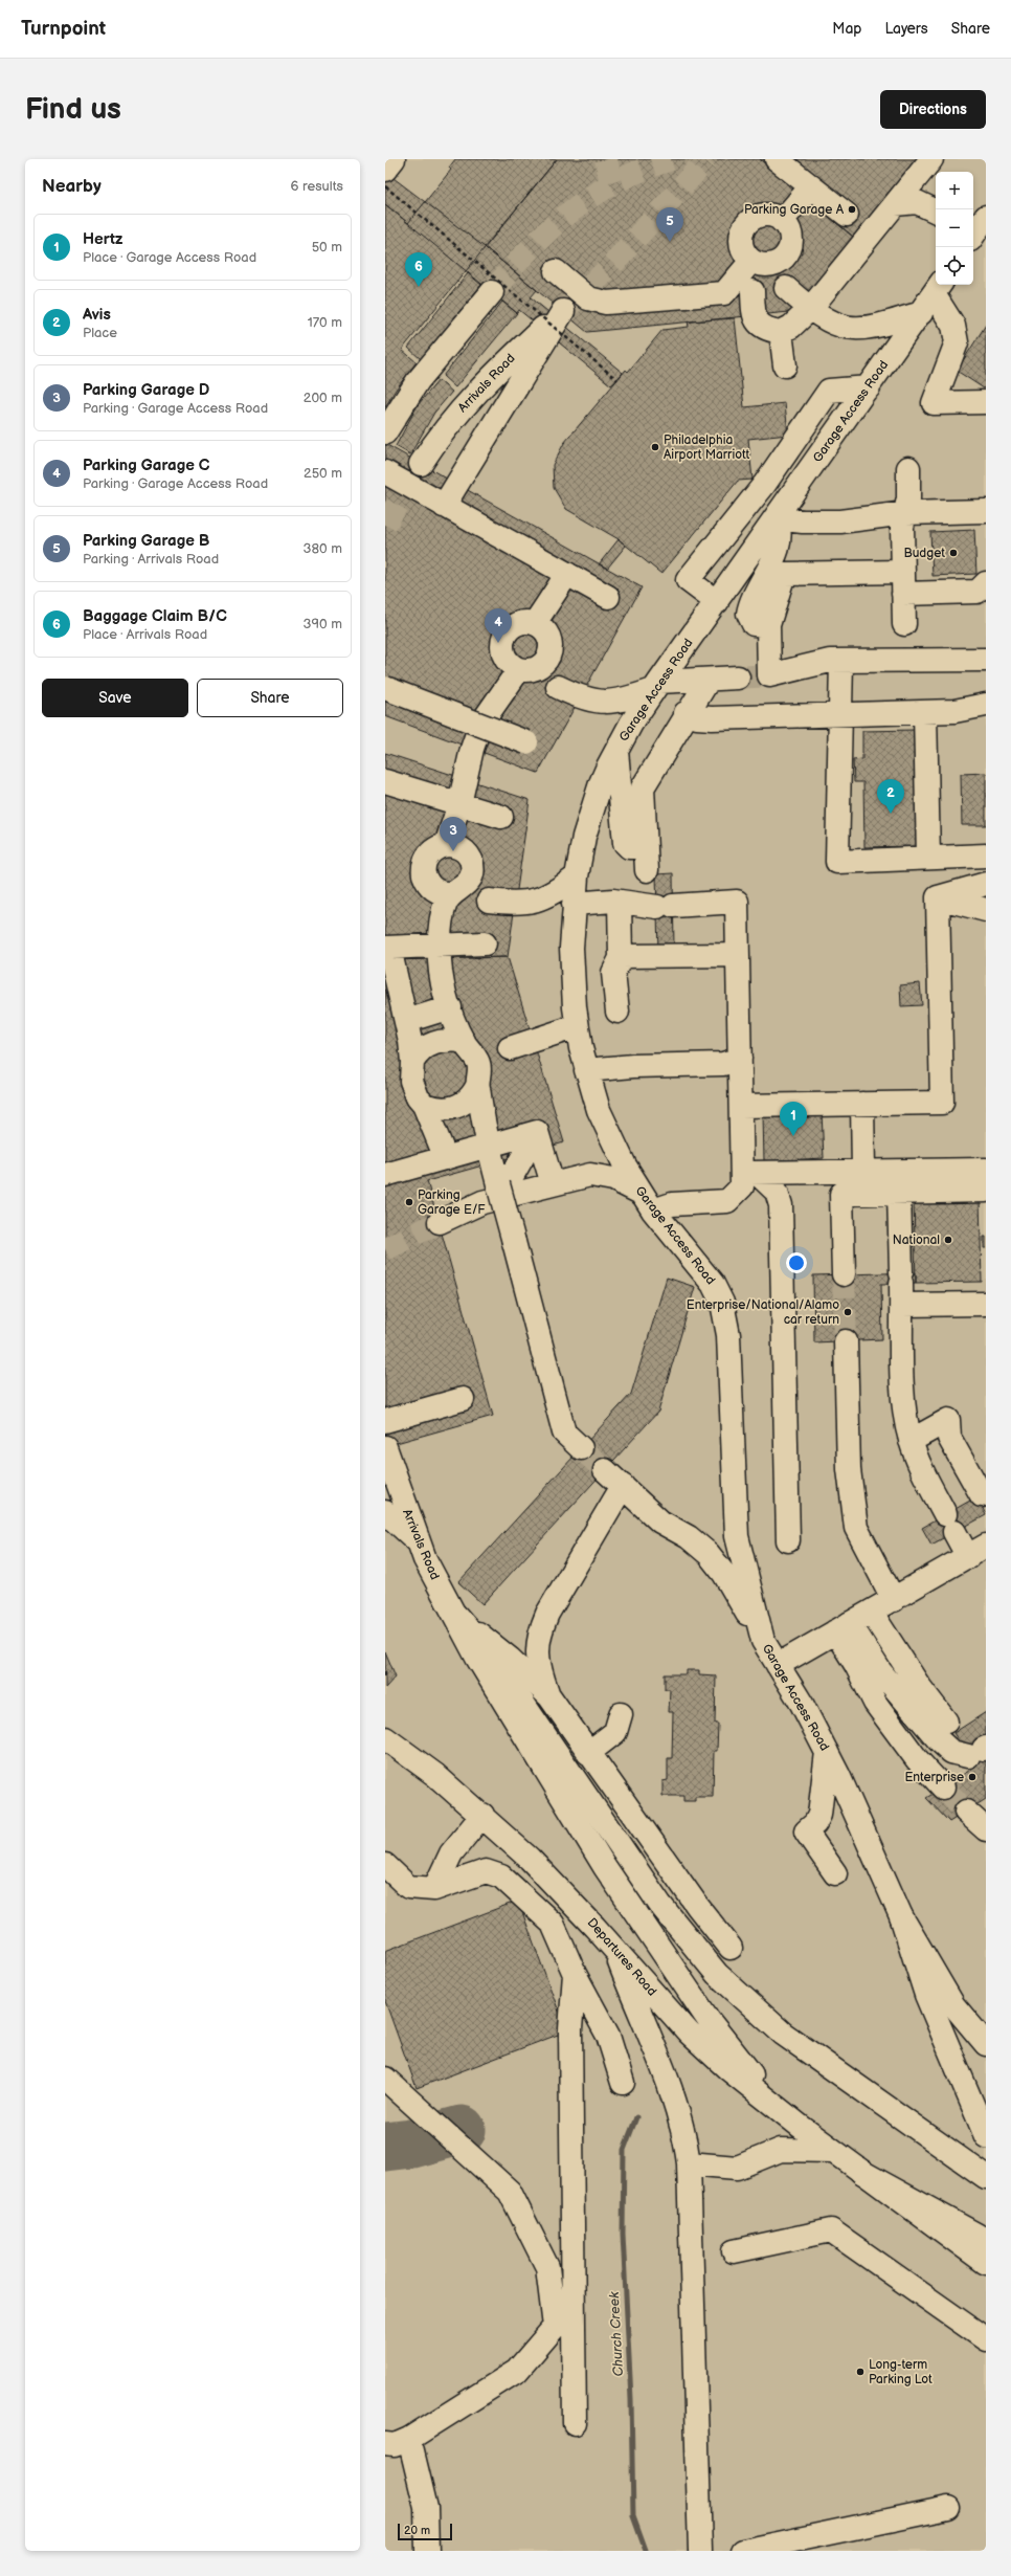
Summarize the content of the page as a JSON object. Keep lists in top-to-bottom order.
{
  "streets": {
    "main road": ["Arrivals Road", "Garage Access Road", "Departures Road"]
  },
  "water": ["Church Creek"],
  "places": [
    "Parking Garage A",
    "Philadelphia Airport Marriott",
    "Budget",
    "Parking Garage E/F",
    "National",
    "Enterprise/National/Alamo car return",
    "Enterprise",
    "Long-term Parking Lot"
  ],
  "scale_bar": "20 m",
  "page": {
    "header": "Turnpoint",
    "nav": ["Map", "Layers", "Share"],
    "buttons": [
      "Directions",
      ["Save", "Share"]
    ],
    "title": "Find us",
    "heading": ["Nearby", "6 results"],
    "map_buttons": ["+", "−"],
    "pins": [
      "5",
      "6",
      "4",
      "2",
      "3",
      "1"
    ],
    "list": [
      {
        "mark": "1",
        "name": "Hertz",
        "note": "Place · Garage Access Road",
        "value": "50 m"
      },
      {
        "mark": "2",
        "name": "Avis",
        "note": "Place",
        "value": "170 m"
      },
      {
        "mark": "3",
        "name": "Parking Garage D",
        "note": "Parking · Garage Access Road",
        "value": "200 m"
      },
      {
        "mark": "4",
        "name": "Parking Garage C",
        "note": "Parking · Garage Access Road",
        "value": "250 m"
      },
      {
        "mark": "5",
        "name": "Parking Garage B",
        "note": "Parking · Arrivals Road",
        "value": "380 m"
      },
      {
        "mark": "6",
        "name": "Baggage Claim B/C",
        "note": "Place · Arrivals Road",
        "value": "390 m"
      }
    ],
    "scale": "20 m"
  }
}
